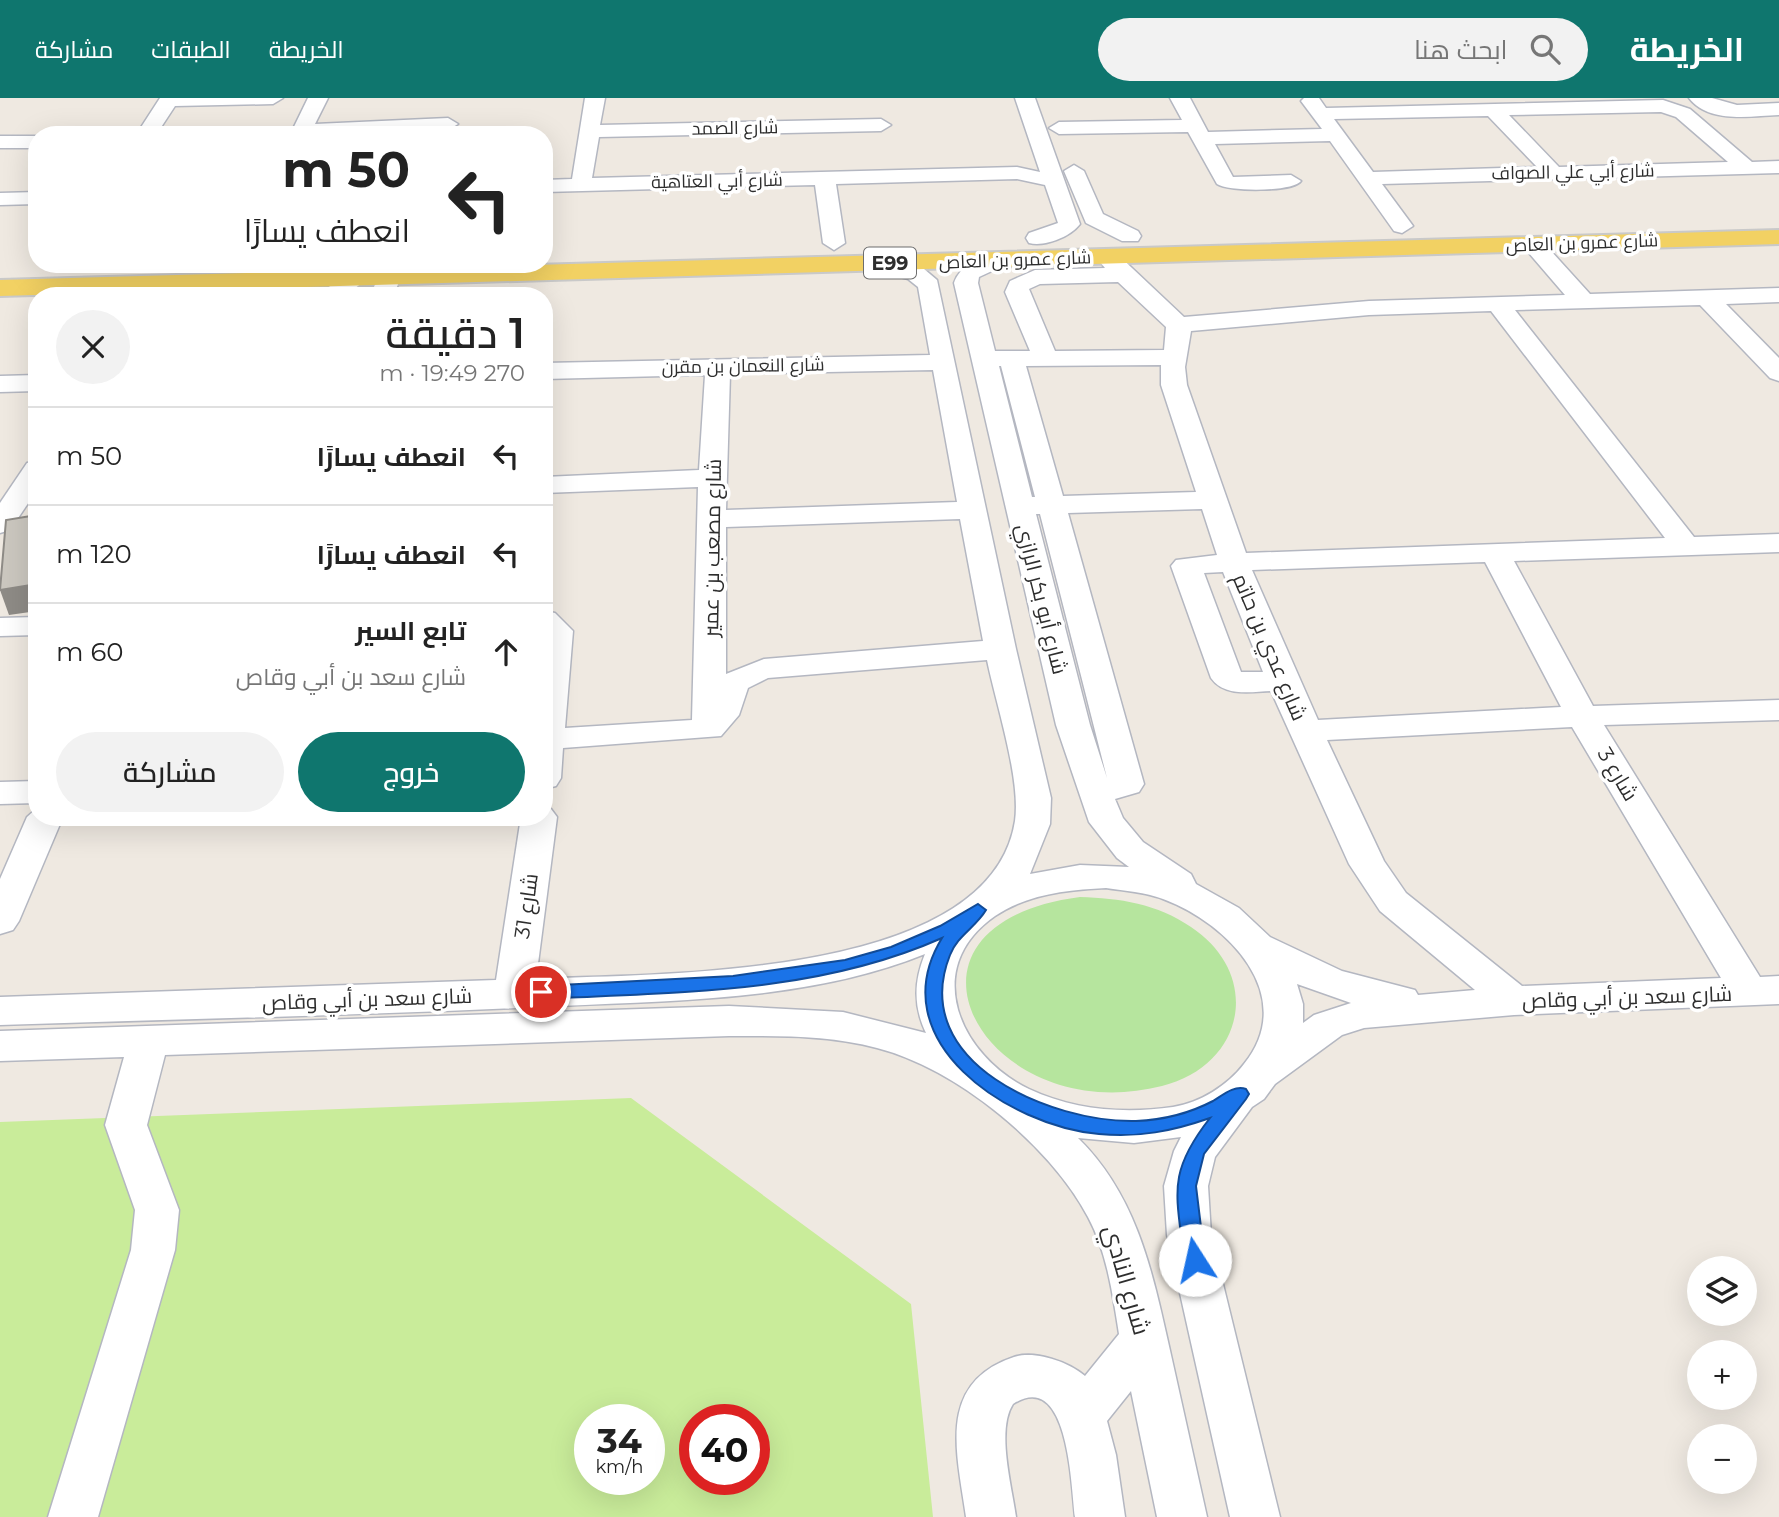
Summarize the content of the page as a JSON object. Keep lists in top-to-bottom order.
{
  "streets": {
    "main road": ["شارع عمرو بن العاص", "E99"],
    "street": [
      "شارع الصمد",
      "شارع أبي علي الصواف",
      "شارع أبي العتاهية",
      "شارع النعمان بن مقرن",
      "شارع مصعب بن عمير",
      "شارع أبو بكر الرازي",
      "شارع عدي بن حاتم",
      "شارع 3",
      "شارع 31",
      "شارع سعد بن أبي وقاص",
      "شارع النادي"
    ]
  },
  "crossings": [
    ["شارع الصمد", "شارع أبي العتاهية"],
    ["شارع عمرو بن العاص", "شارع أبو بكر الرازي"],
    ["شارع النعمان بن مقرن", "شارع مصعب بن عمير"],
    ["شارع عدي بن حاتم", "شارع سعد بن أبي وقاص"],
    ["شارع 3", "شارع سعد بن أبي وقاص"],
    ["شارع 31", "شارع سعد بن أبي وقاص"]
  ],
  "page": {
    "header": "الخريطة",
    "search": "ابحث هنا",
    "nav": ["الخريطة", "الطبقات", "مشاركة"],
    "turn": ["50 m", "انعطف يسارًا"],
    "heading": ["1 دقيقة", "270 m · 19:49"],
    "list": [
      {
        "name": "انعطف يسارًا",
        "value": "50 m"
      },
      {
        "name": "انعطف يسارًا",
        "value": "120 m"
      },
      {
        "name": "تابع السير",
        "note": "شارع سعد بن أبي وقاص",
        "value": "60 m"
      }
    ],
    "buttons": ["خروج", "مشاركة"],
    "map_buttons": ["+", "−"],
    "speed": "34 km/h",
    "limit": "40"
  }
}
